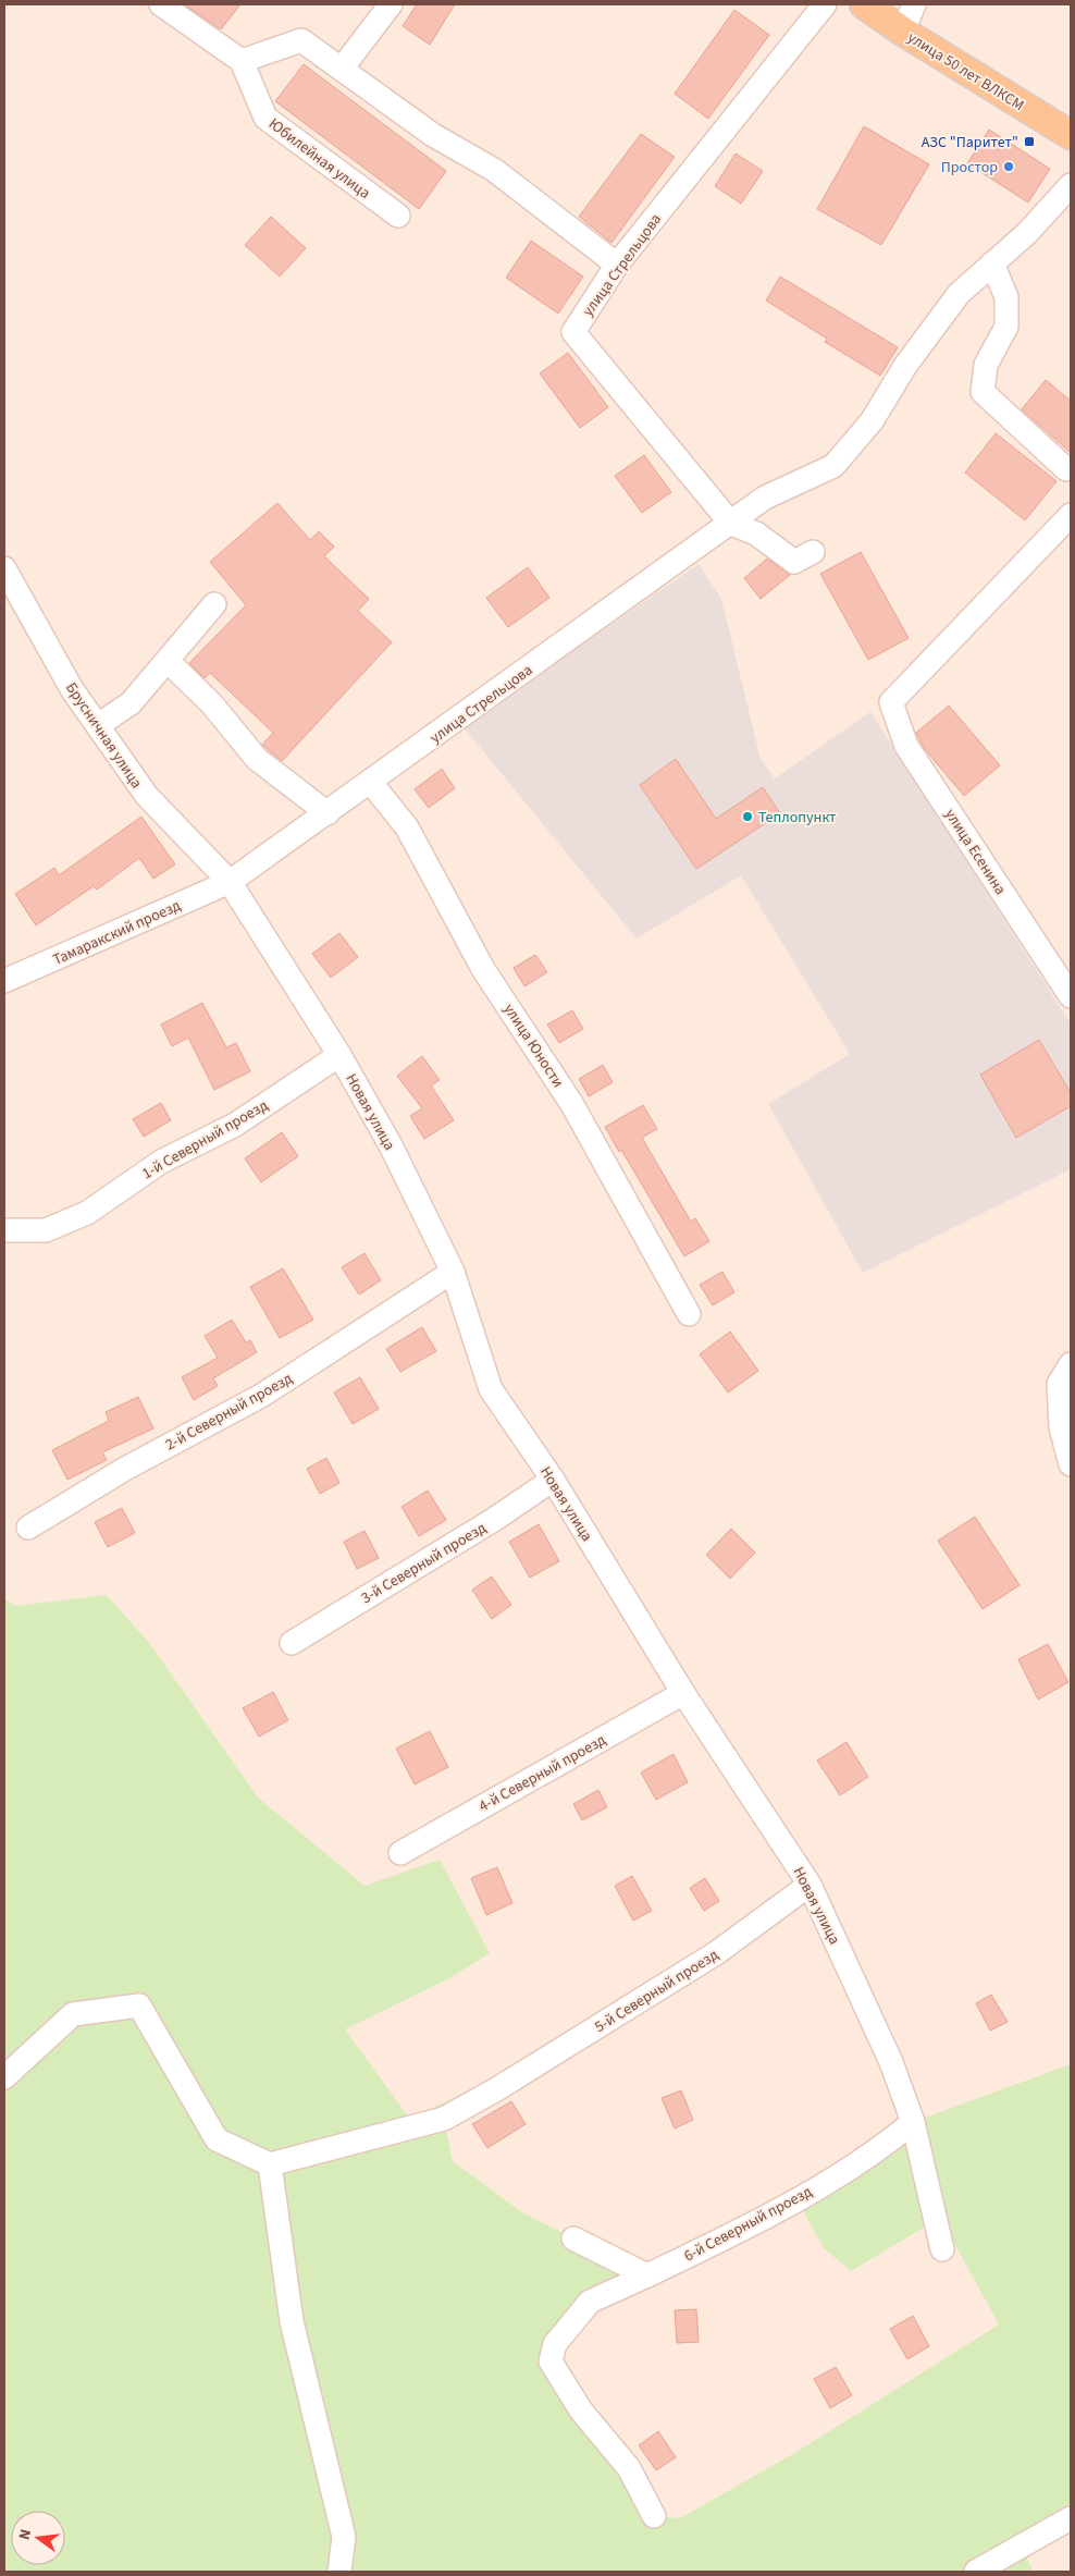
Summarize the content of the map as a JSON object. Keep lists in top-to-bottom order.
{
  "streets": {
    "main road": ["улица 50 лет ВЛКСМ"],
    "street": [
      "Юбилейная улица",
      "улица Стрельцова",
      "Брусничная улица",
      "улица Есенина",
      "Тамаракский проезд",
      "улица Юности",
      "Новая улица",
      "1-й Северный проезд",
      "2-й Северный проезд",
      "3-й Северный проезд",
      "4-й Северный проезд",
      "5-й Северный проезд",
      "6-й Северный проезд"
    ]
  },
  "crossings": [
    ["улица Стрельцова", "Брусничная улица"],
    ["улица Стрельцова", "Тамаракский проезд"],
    ["улица Стрельцова", "улица Юности"],
    ["улица Стрельцова", "Новая улица"],
    ["Брусничная улица", "Тамаракский проезд"],
    ["Брусничная улица", "Новая улица"],
    ["Тамаракский проезд", "Новая улица"],
    ["Новая улица", "1-й Северный проезд"],
    ["Новая улица", "2-й Северный проезд"],
    ["Новая улица", "3-й Северный проезд"],
    ["Новая улица", "4-й Северный проезд"],
    ["Новая улица", "5-й Северный проезд"],
    ["Новая улица", "6-й Северный проезд"]
  ],
  "places": {
    "transit": ["АЗС \"Паритет\""],
    "other": ["Простор", "Теплопункт"]
  },
  "north": "left"
}
